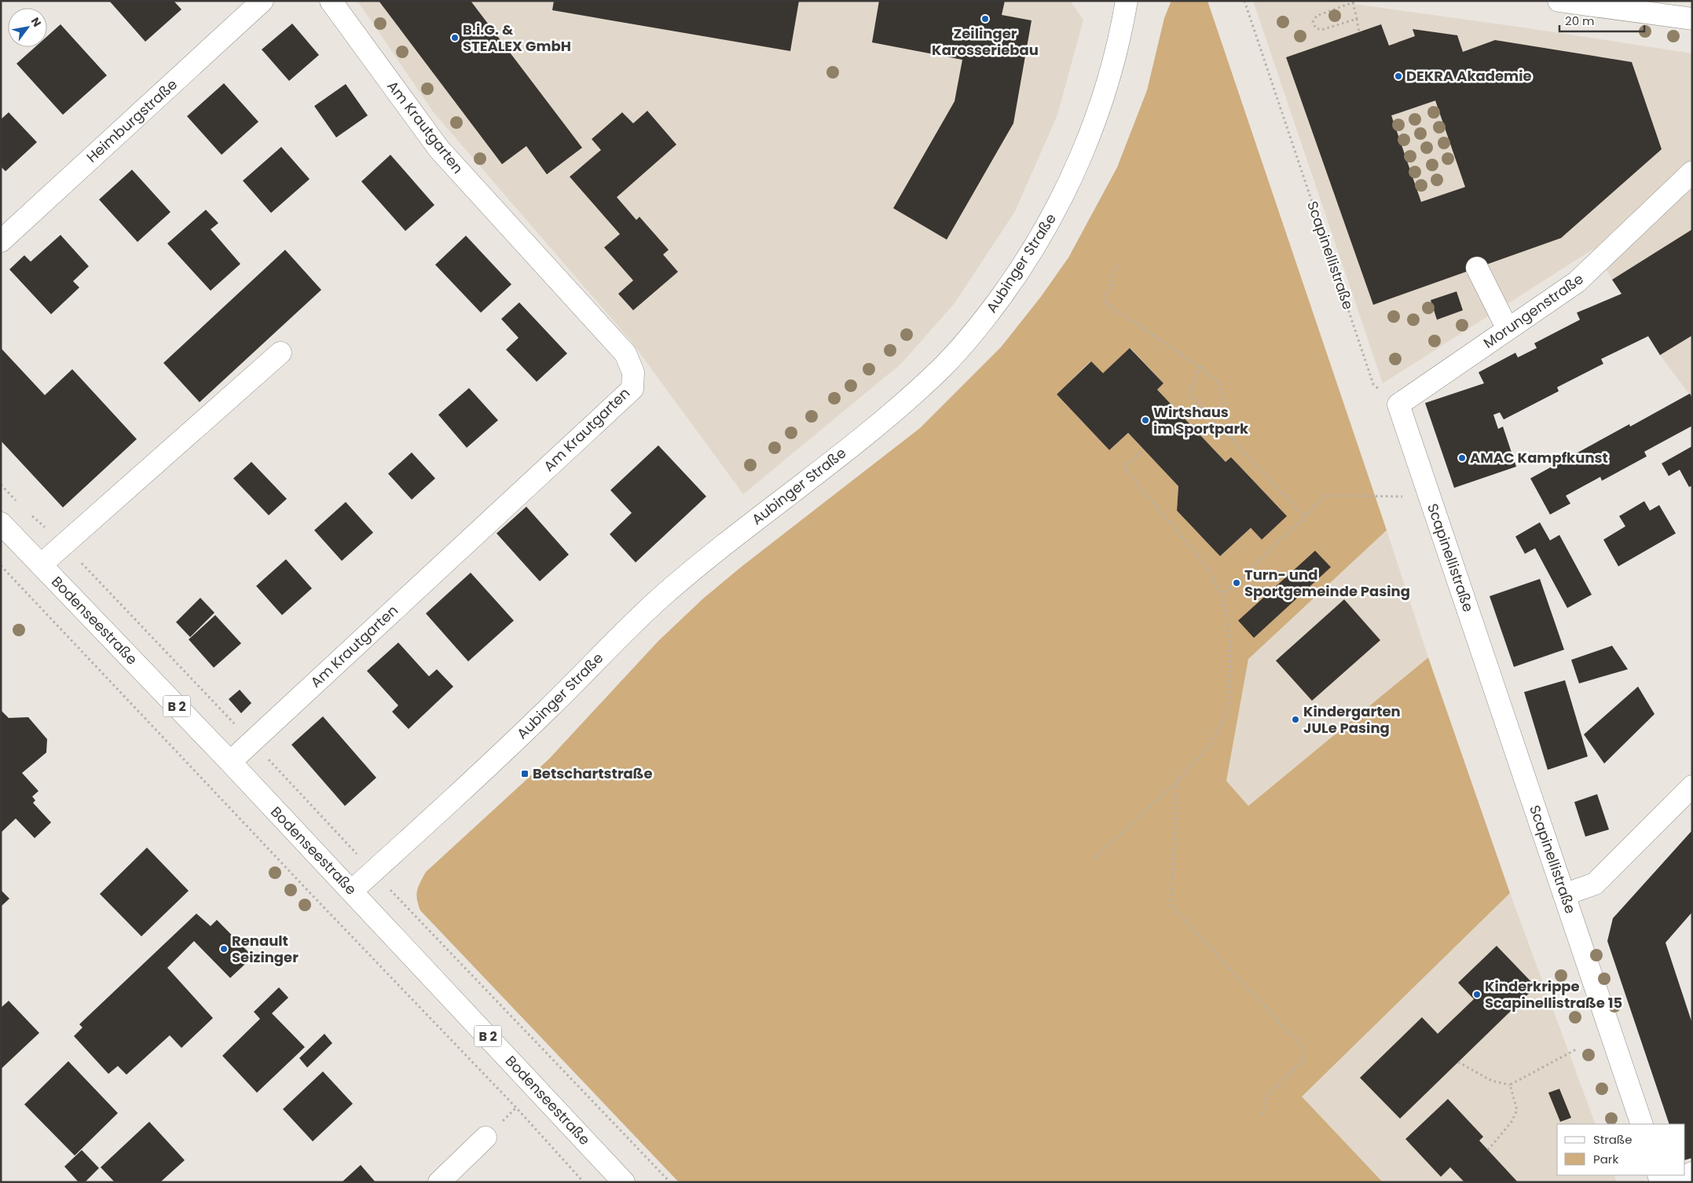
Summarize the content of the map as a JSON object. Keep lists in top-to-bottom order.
{
  "streets": {
    "street": [
      "Heimburgstraße",
      "Am Krautgarten",
      "Scapinellistraße",
      "Aubinger Straße",
      "Morungenstraße",
      "Bodenseestraße",
      "B 2"
    ]
  },
  "crossings": [
    ["Am Krautgarten", "Bodenseestraße"],
    ["Scapinellistraße", "Morungenstraße"],
    ["Aubinger Straße", "Bodenseestraße"]
  ],
  "places": {
    "other": [
      "Zeilinger Karosseriebau",
      "B.i.G. & STEALEX GmbH",
      "DEKRA Akademie",
      "Wirtshaus im Sportpark",
      "AMAC Kampfkunst",
      "Turn- und Sportgemeinde Pasing",
      "Kindergarten JULe Pasing",
      "Renault Seizinger",
      "Kinderkrippe Scapinellistraße 15"
    ],
    "transit": ["Betschartstraße"]
  },
  "legend": ["Straße", "Park"],
  "scale_bar": "20 m",
  "north": "top right"
}
